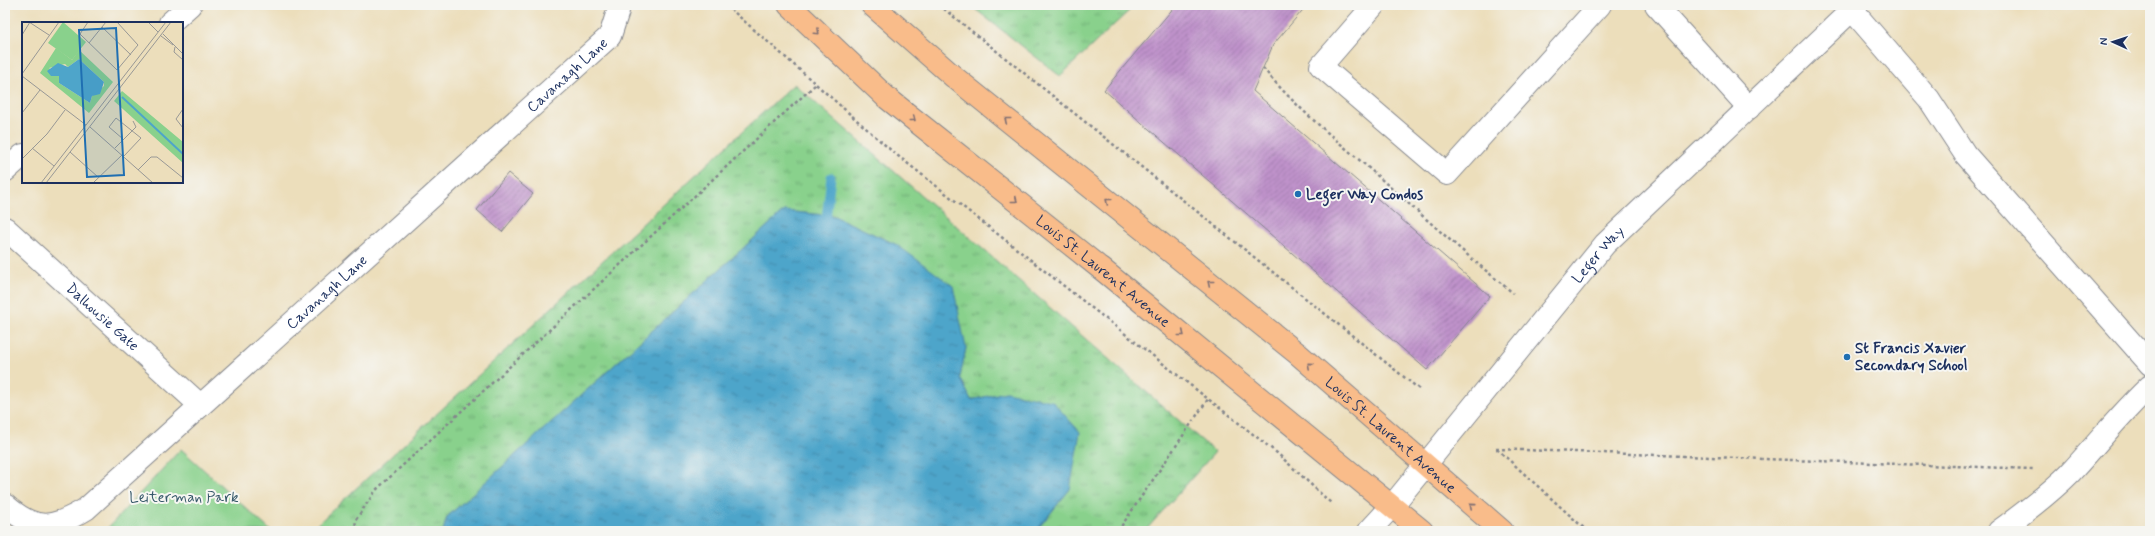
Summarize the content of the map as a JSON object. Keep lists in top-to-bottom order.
{
  "streets": {
    "main road": ["Louis St. Laurent Avenue"],
    "street": ["Cavanagh Lane", "Leger Way", "Dalhousie Gate"]
  },
  "crossings": [
    ["Cavanagh Lane", "Dalhousie Gate"],
    ["Leger Way", "Louis St. Laurent Avenue"]
  ],
  "parks": ["Leiterman Park"],
  "places": ["Leger Way Condos", "St Francis Xavier Secondary School"],
  "north": "left"
}
